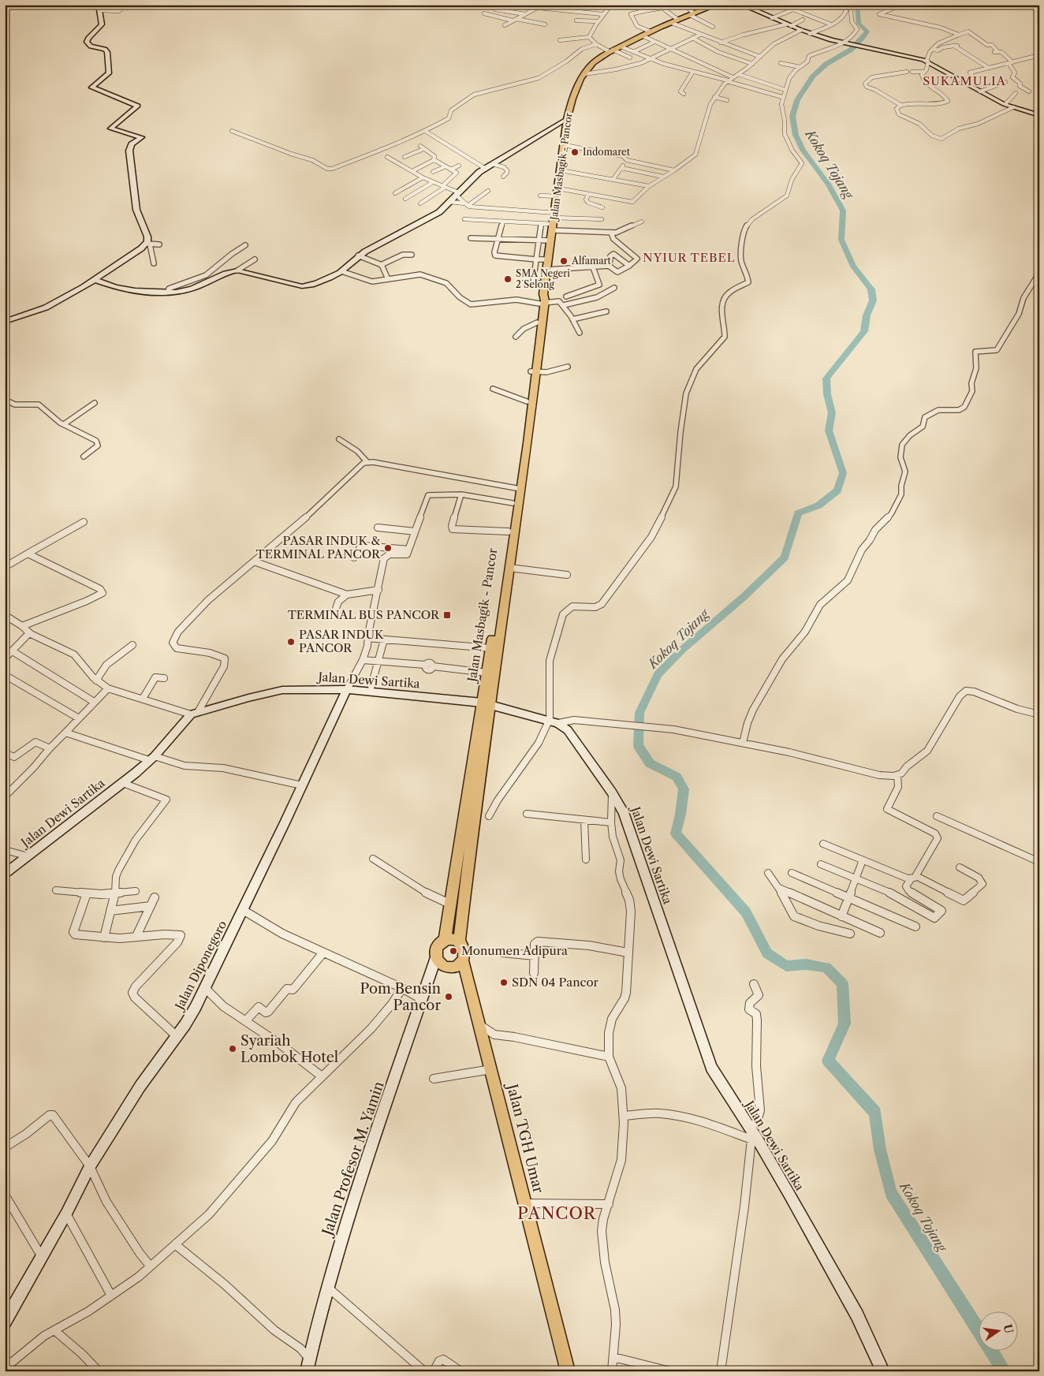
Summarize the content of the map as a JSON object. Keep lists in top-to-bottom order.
{
  "streets": {
    "main road": ["Jalan Masbagik - Pancor", "Jalan TGH Umar"],
    "street": ["Jalan Dewi Sartika", "Jalan Diponegoro", "Jalan Profesor M. Yamin"]
  },
  "crossings": [
    ["Jalan Masbagik - Pancor", "Jalan Dewi Sartika"],
    ["Jalan Masbagik - Pancor", "Jalan TGH Umar"],
    ["Jalan Masbagik - Pancor", "Jalan Profesor M. Yamin"],
    ["Jalan Dewi Sartika", "Jalan Diponegoro"],
    ["Jalan TGH Umar", "Jalan Profesor M. Yamin"]
  ],
  "districts": ["SUKAMULIA", "NYIUR TEBEL", "PANCOR"],
  "water": ["Kokoq Tojang"],
  "places": {
    "other": [
      "Indomaret",
      "Alfamart",
      "SMA Negeri 2 Selong",
      "PASAR INDUK & TERMINAL PANCOR",
      "PASAR INDUK PANCOR",
      "Monumen Adipura",
      "SDN 04 Pancor",
      "Pom Bensin Pancor",
      "Syariah Lombok Hotel"
    ],
    "transit": ["TERMINAL BUS PANCOR"]
  },
  "north": "right"
}
